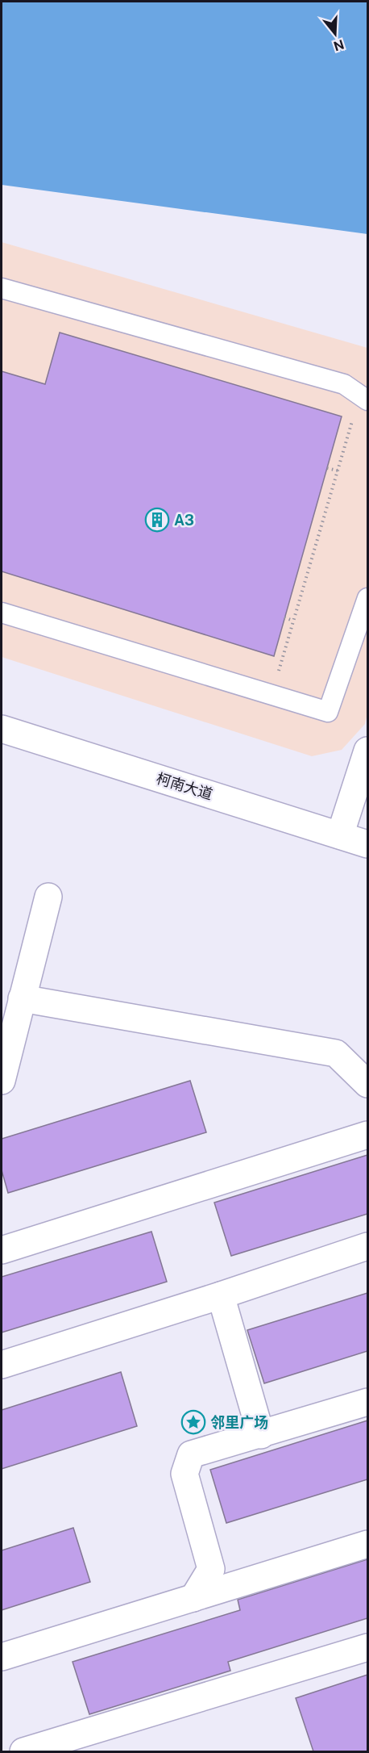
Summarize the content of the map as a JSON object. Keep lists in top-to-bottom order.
{
  "streets": {
    "street": ["柯南大道"]
  },
  "places": {
    "building": ["A3"],
    "place": ["邻里广场"]
  },
  "north": "bottom"
}
